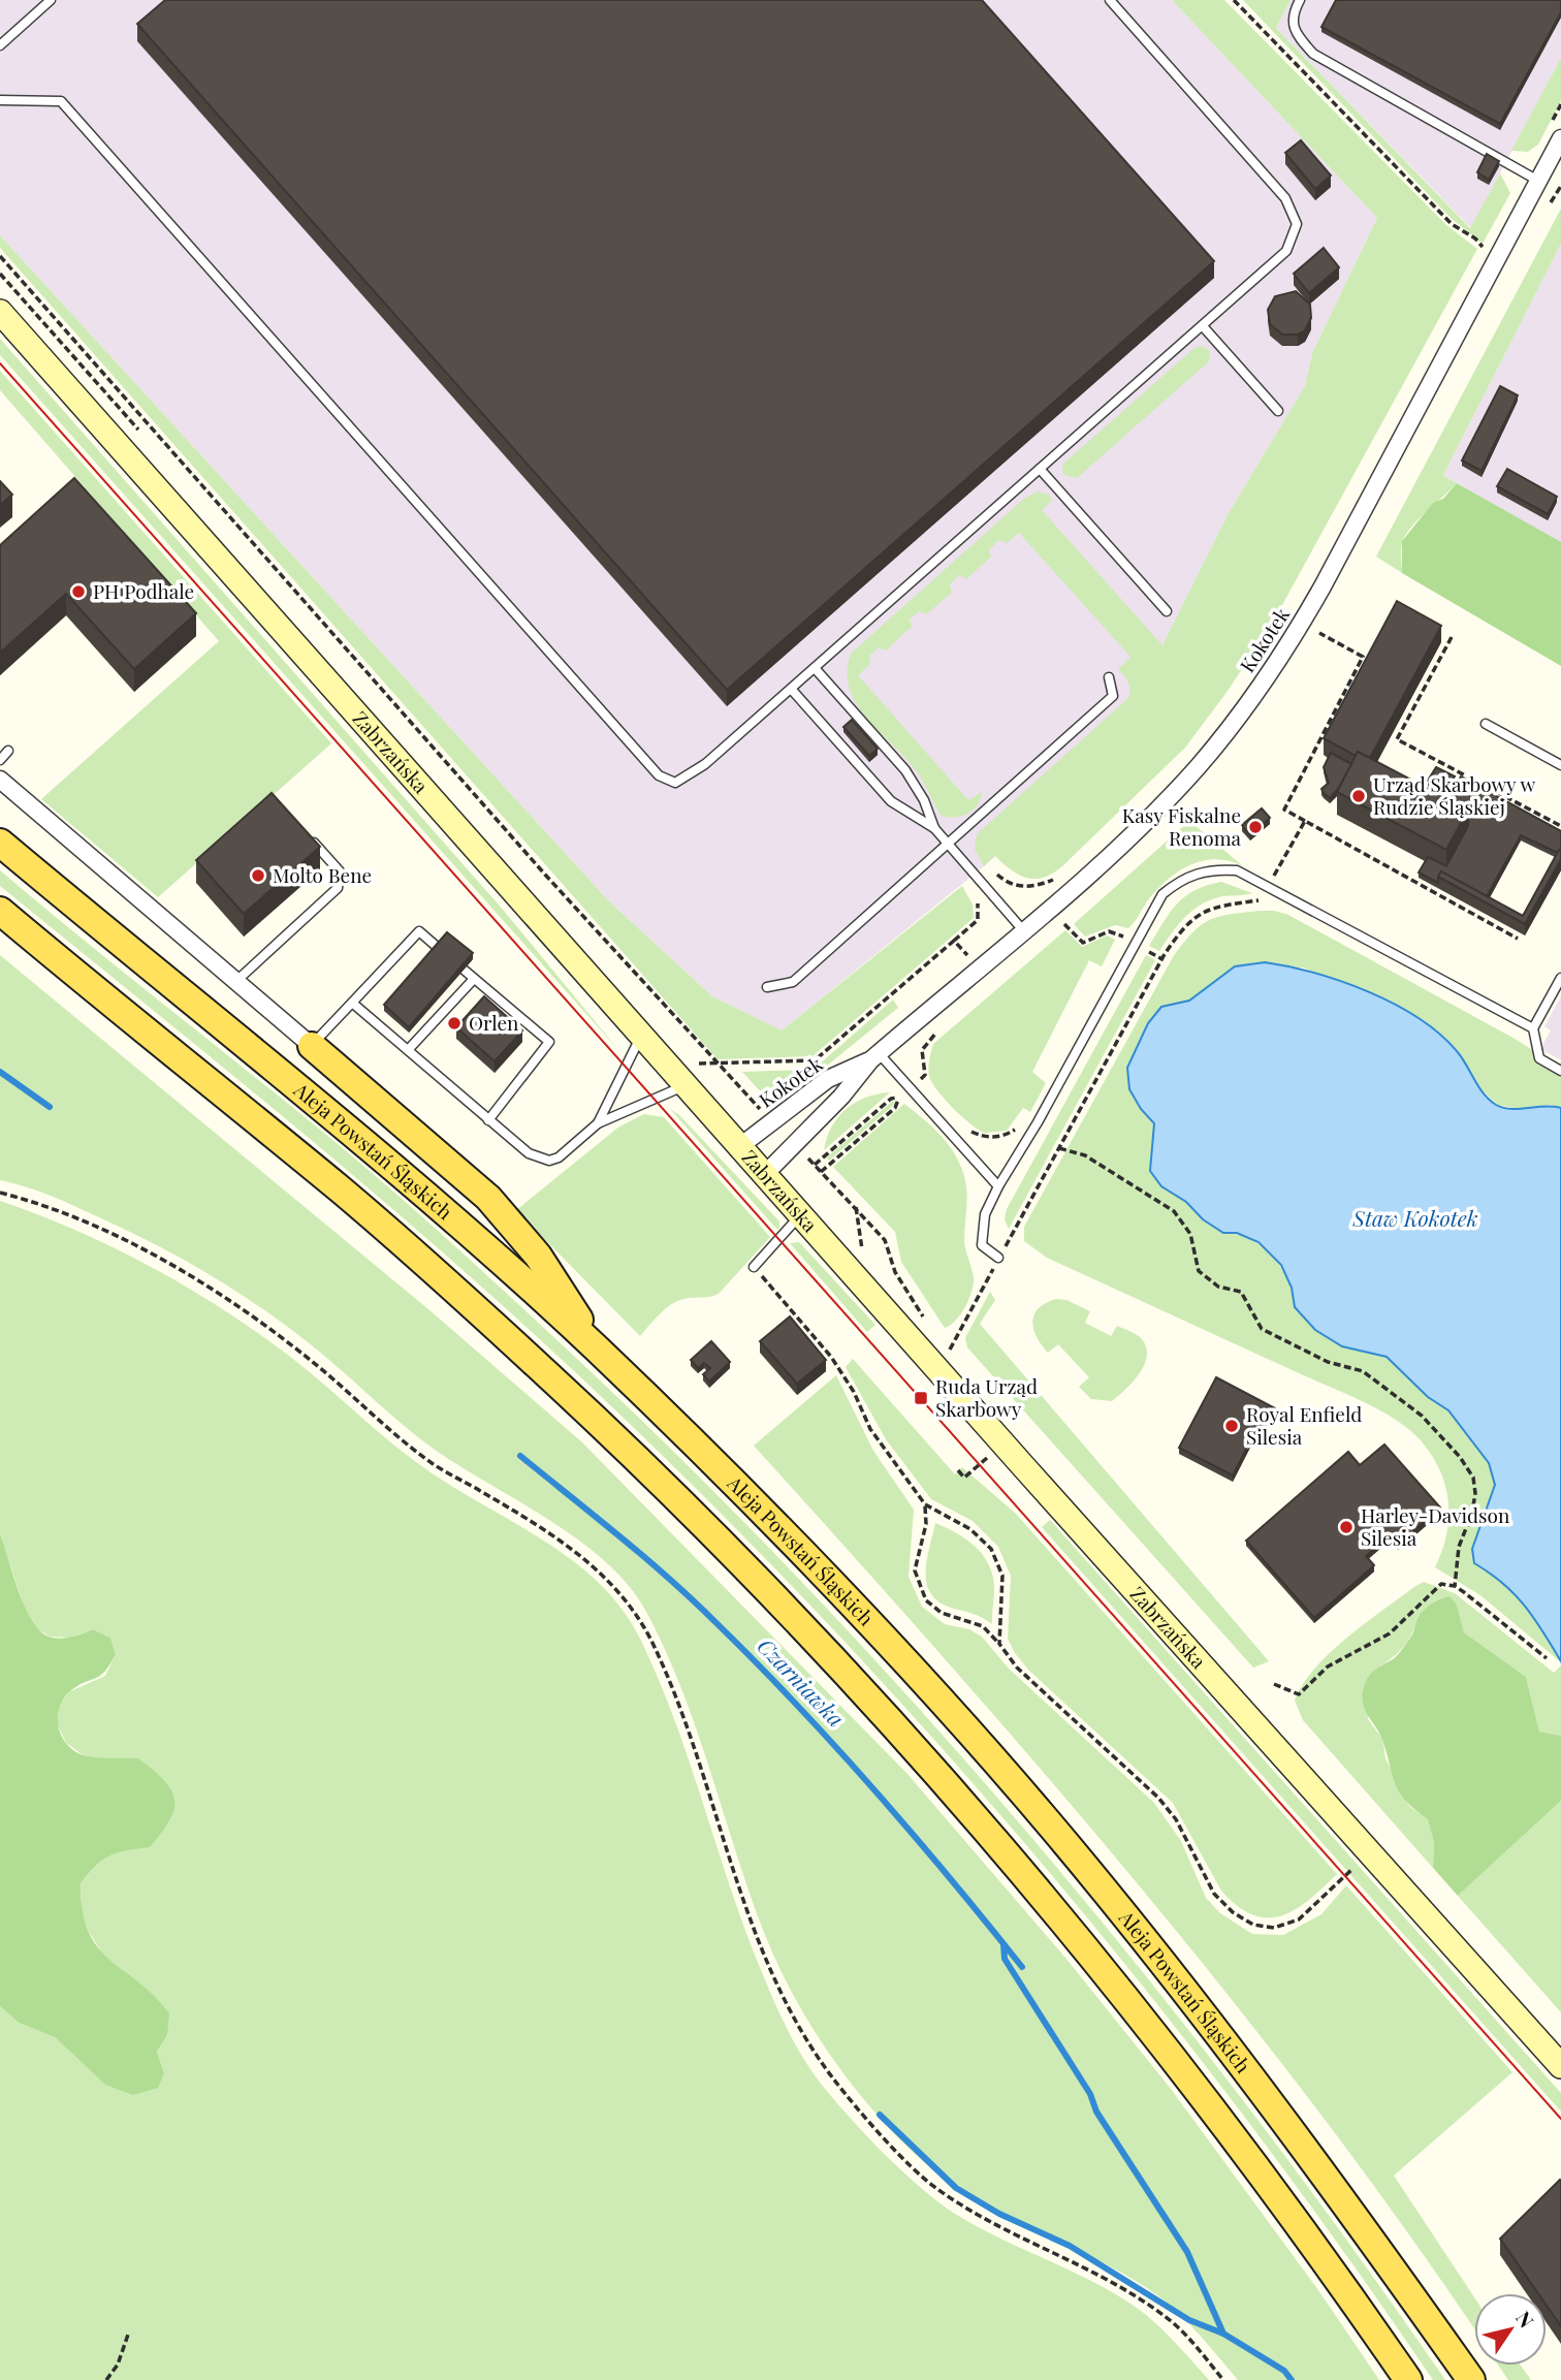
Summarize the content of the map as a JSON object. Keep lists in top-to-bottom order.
{
  "streets": {
    "main road": ["Zabrzańska", "Aleja Powstań Śląskich"],
    "street": ["Kokotek"]
  },
  "crossings": [
    ["Kokotek", "Zabrzańska"]
  ],
  "water": ["Staw Kokotek", "Czarniawka"],
  "places": {
    "other": [
      "PH Podhale",
      "Urząd Skarbowy w Rudzie Śląskiej",
      "Kasy Fiskalne Renoma",
      "Molto Bene",
      "Orlen",
      "Royal Enfield Silesia",
      "Harley-Davidson Silesia"
    ],
    "transit": ["Ruda Urząd Skarbowy"]
  },
  "north": "top right"
}
